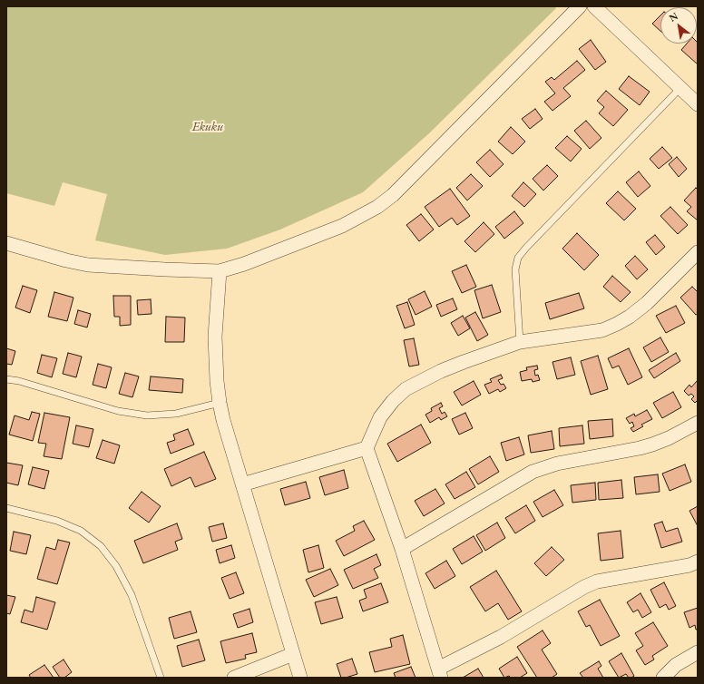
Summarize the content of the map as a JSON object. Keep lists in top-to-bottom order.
{
  "parks": ["Ekuku"],
  "north": "top left"
}
